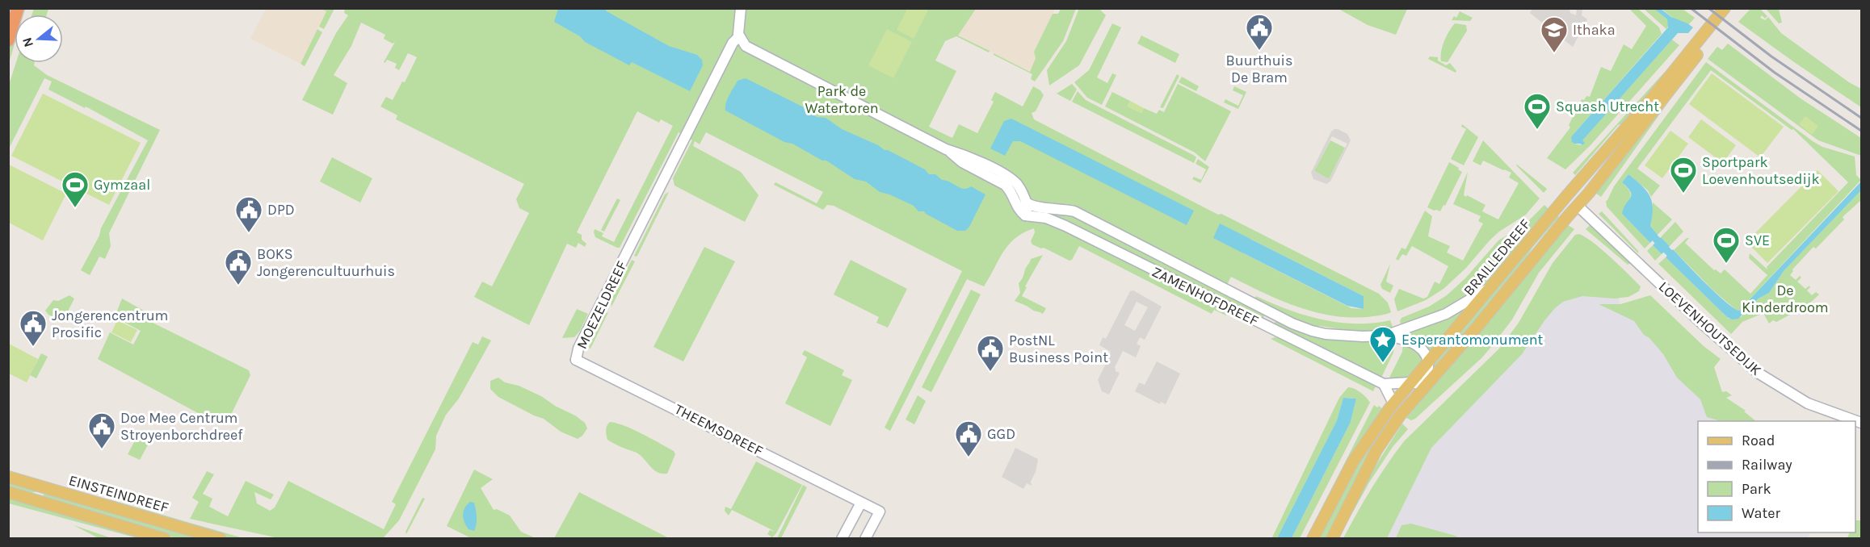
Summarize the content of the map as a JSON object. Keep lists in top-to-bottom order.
{
  "streets": {
    "main road": ["BRAILLEDREEF", "EINSTEINDREEF"],
    "street": [
      "ZAMENHOFDREEF",
      "MOEZELDREEF",
      "LOEVENHOUTSEDIJK",
      "THEEMSDREEF"
    ]
  },
  "crossings": [
    ["BRAILLEDREEF", "ZAMENHOFDREEF"],
    ["BRAILLEDREEF", "LOEVENHOUTSEDIJK"],
    ["MOEZELDREEF", "THEEMSDREEF"]
  ],
  "parks": ["Park de Watertoren", "De Kinderdroom"],
  "places": {
    "public building": [
      "Buurthuis De Bram",
      "DPD",
      "BOKS Jongerencultuurhuis",
      "Jongerencentrum Prosific",
      "PostNL Business Point",
      "Doe Mee Centrum Stroyenborchdreef",
      "GGD"
    ],
    "school or university": ["Ithaka"],
    "sports": [
      "Squash Utrecht",
      "Sportpark Loevenhoutsedijk",
      "Gymzaal",
      "SVE"
    ],
    "place": ["Esperantomonument"]
  },
  "legend": [
    "Road",
    "Railway",
    "Park",
    "Water"
  ],
  "north": "left"
}
